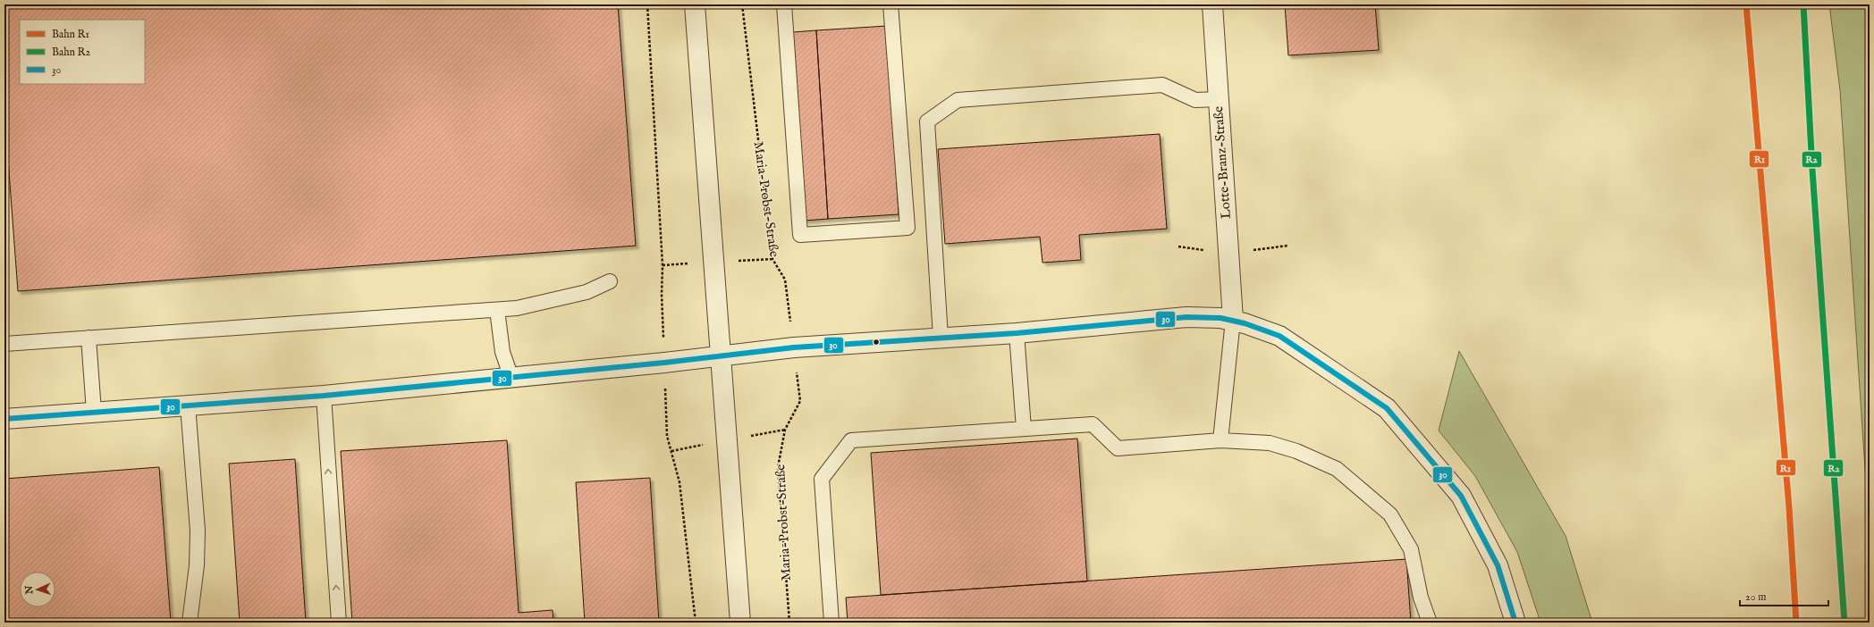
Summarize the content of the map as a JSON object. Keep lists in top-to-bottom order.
{
  "streets": {
    "street": ["Lotte-Branz-Straße"],
    "path": ["Maria-Probst-Straße"]
  },
  "lines": ["rail line R1", "rail line R2", "transit line 30"],
  "legend": ["Bahn R1", "Bahn R2", "30"],
  "scale_bar": "20 m",
  "north": "left"
}
